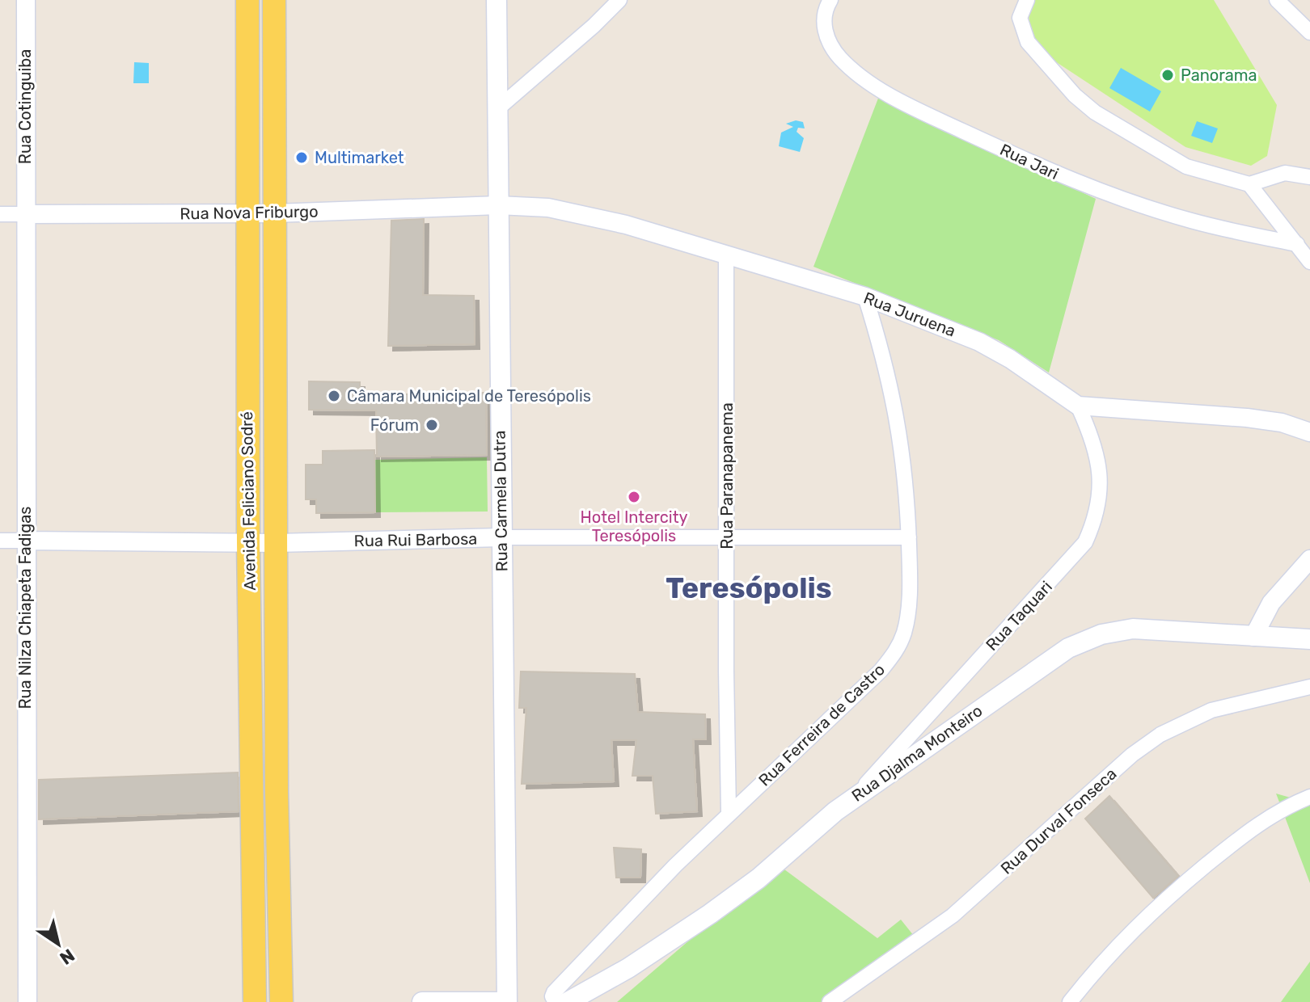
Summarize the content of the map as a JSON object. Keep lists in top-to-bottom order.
{
  "streets": {
    "main road": ["Avenida Feliciano Sodré", "Rua Carmela Dutra", "Rua Djalma Monteiro"],
    "street": [
      "Rua Cotinguiba",
      "Rua Jari",
      "Rua Nova Friburgo",
      "Rua Juruena",
      "Rua Paranapanema",
      "Rua Rui Barbosa",
      "Rua Nilza Chiapeta Fadigas",
      "Rua Taquari",
      "Rua Ferreira de Castro",
      "Rua Durval Fonseca"
    ]
  },
  "crossings": [
    ["Rua Cotinguiba", "Rua Nova Friburgo"],
    ["Rua Cotinguiba", "Rua Nilza Chiapeta Fadigas"],
    ["Rua Nova Friburgo", "Rua Juruena"],
    ["Rua Nova Friburgo", "Avenida Feliciano Sodré"],
    ["Rua Nova Friburgo", "Rua Carmela Dutra"],
    ["Rua Nova Friburgo", "Rua Nilza Chiapeta Fadigas"],
    ["Rua Juruena", "Rua Paranapanema"],
    ["Rua Juruena", "Rua Carmela Dutra"],
    ["Rua Juruena", "Rua Taquari"],
    ["Rua Juruena", "Rua Ferreira de Castro"],
    ["Rua Paranapanema", "Rua Rui Barbosa"],
    ["Rua Paranapanema", "Rua Ferreira de Castro"],
    ["Avenida Feliciano Sodré", "Rua Rui Barbosa"],
    ["Rua Carmela Dutra", "Rua Rui Barbosa"],
    ["Rua Rui Barbosa", "Rua Nilza Chiapeta Fadigas"],
    ["Rua Rui Barbosa", "Rua Ferreira de Castro"],
    ["Rua Taquari", "Rua Djalma Monteiro"]
  ],
  "districts": ["Teresópolis"],
  "places": [
    "Panorama",
    "Multimarket",
    "Câmara Municipal de Teresópolis",
    "Fórum",
    "Hotel Intercity Teresópolis"
  ],
  "north": "bottom right"
}
